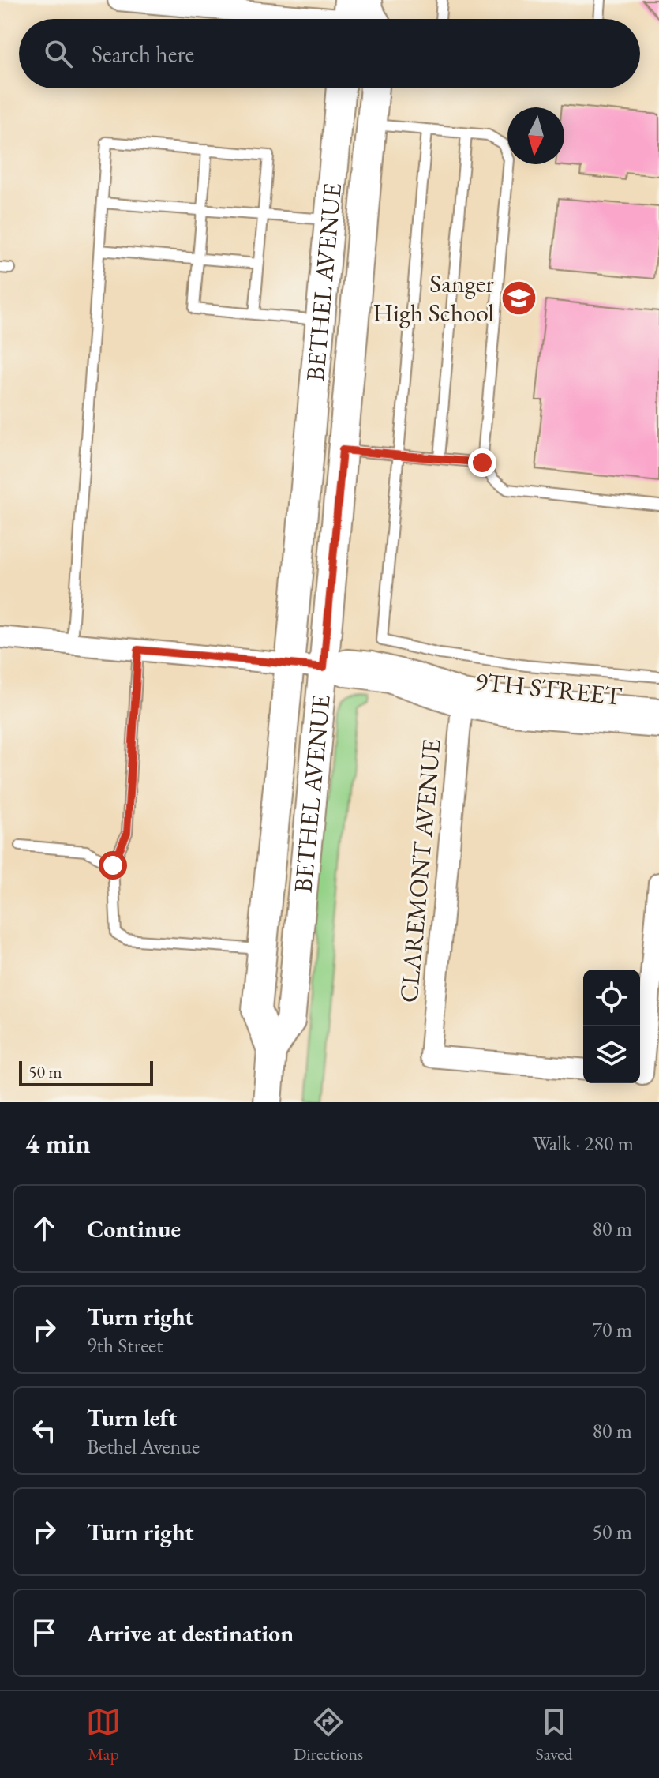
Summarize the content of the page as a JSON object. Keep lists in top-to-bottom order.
{
  "streets": {
    "main road": ["BETHEL AVENUE"],
    "street": ["9TH STREET", "CLAREMONT AVENUE"]
  },
  "crossings": [
    ["BETHEL AVENUE", "9TH STREET"],
    ["9TH STREET", "CLAREMONT AVENUE"]
  ],
  "places": {
    "school or university": ["Sanger High School"]
  },
  "scale_bar": "50 m",
  "north": "bottom",
  "page": {
    "search": "Search here",
    "scale": "50 m",
    "heading": ["4 min", "Walk · 280 m"],
    "list": [
      ["Continue", "80 m"],
      ["Turn right", "9th Street", "70 m"],
      ["Turn left", "Bethel Avenue", "80 m"],
      ["Turn right", "50 m"],
      "Arrive at destination"
    ],
    "nav": ["Map", "Directions", "Saved"]
  }
}
